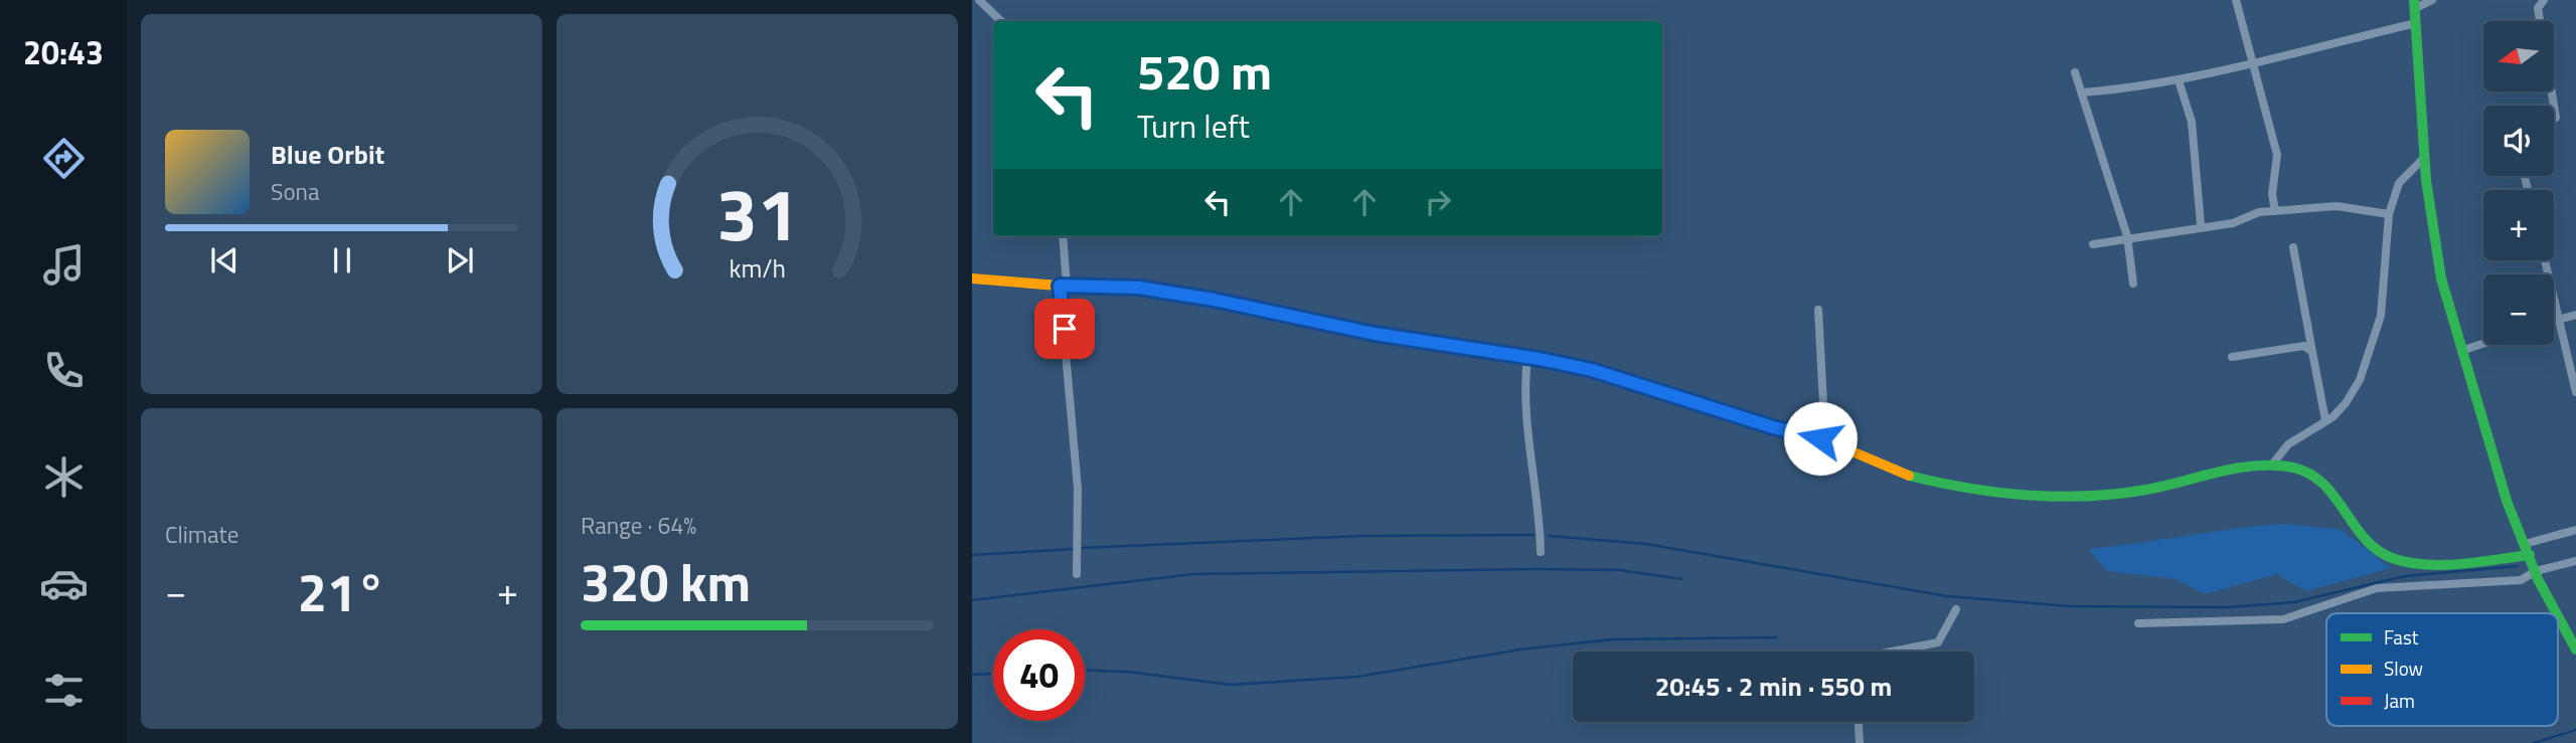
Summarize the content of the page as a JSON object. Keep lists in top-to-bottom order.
{
  "legend": ["Fast", "Slow", "Jam"],
  "north": "left",
  "page": {
    "tabs": "20:43",
    "map_buttons": ["+", "−"],
    "turn": ["520 m", "Turn left"],
    "song": ["Blue Orbit", "Sona"],
    "tile": [
      "Climate",
      ["Range · 64%", "320 km"]
    ],
    "heat": ["−", "21°", "+"],
    "limit": "40",
    "trip": "20:45 · 2 min · 550 m",
    "gauge": ["31", "km/h"]
  }
}
